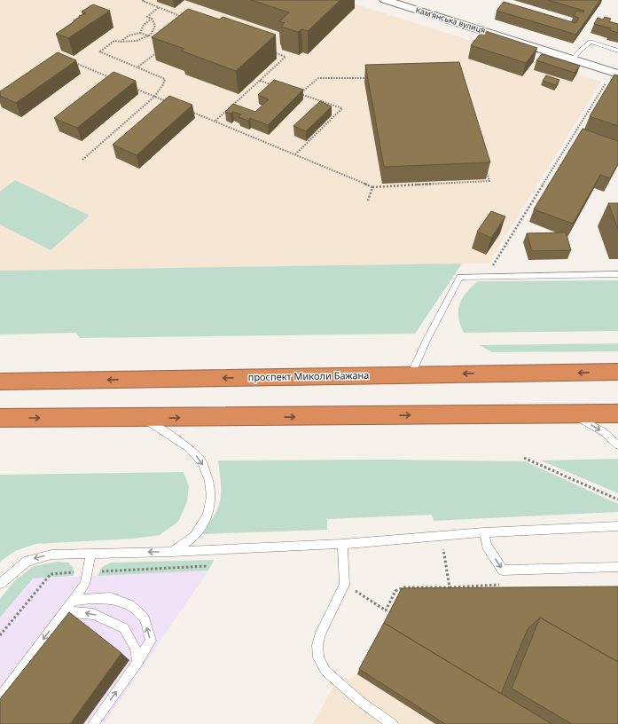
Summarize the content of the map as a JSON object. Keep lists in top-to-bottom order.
{
  "streets": {
    "highway": ["проспект Миколи Бажана"],
    "street": ["Камʼянська вулиця"]
  }
}
